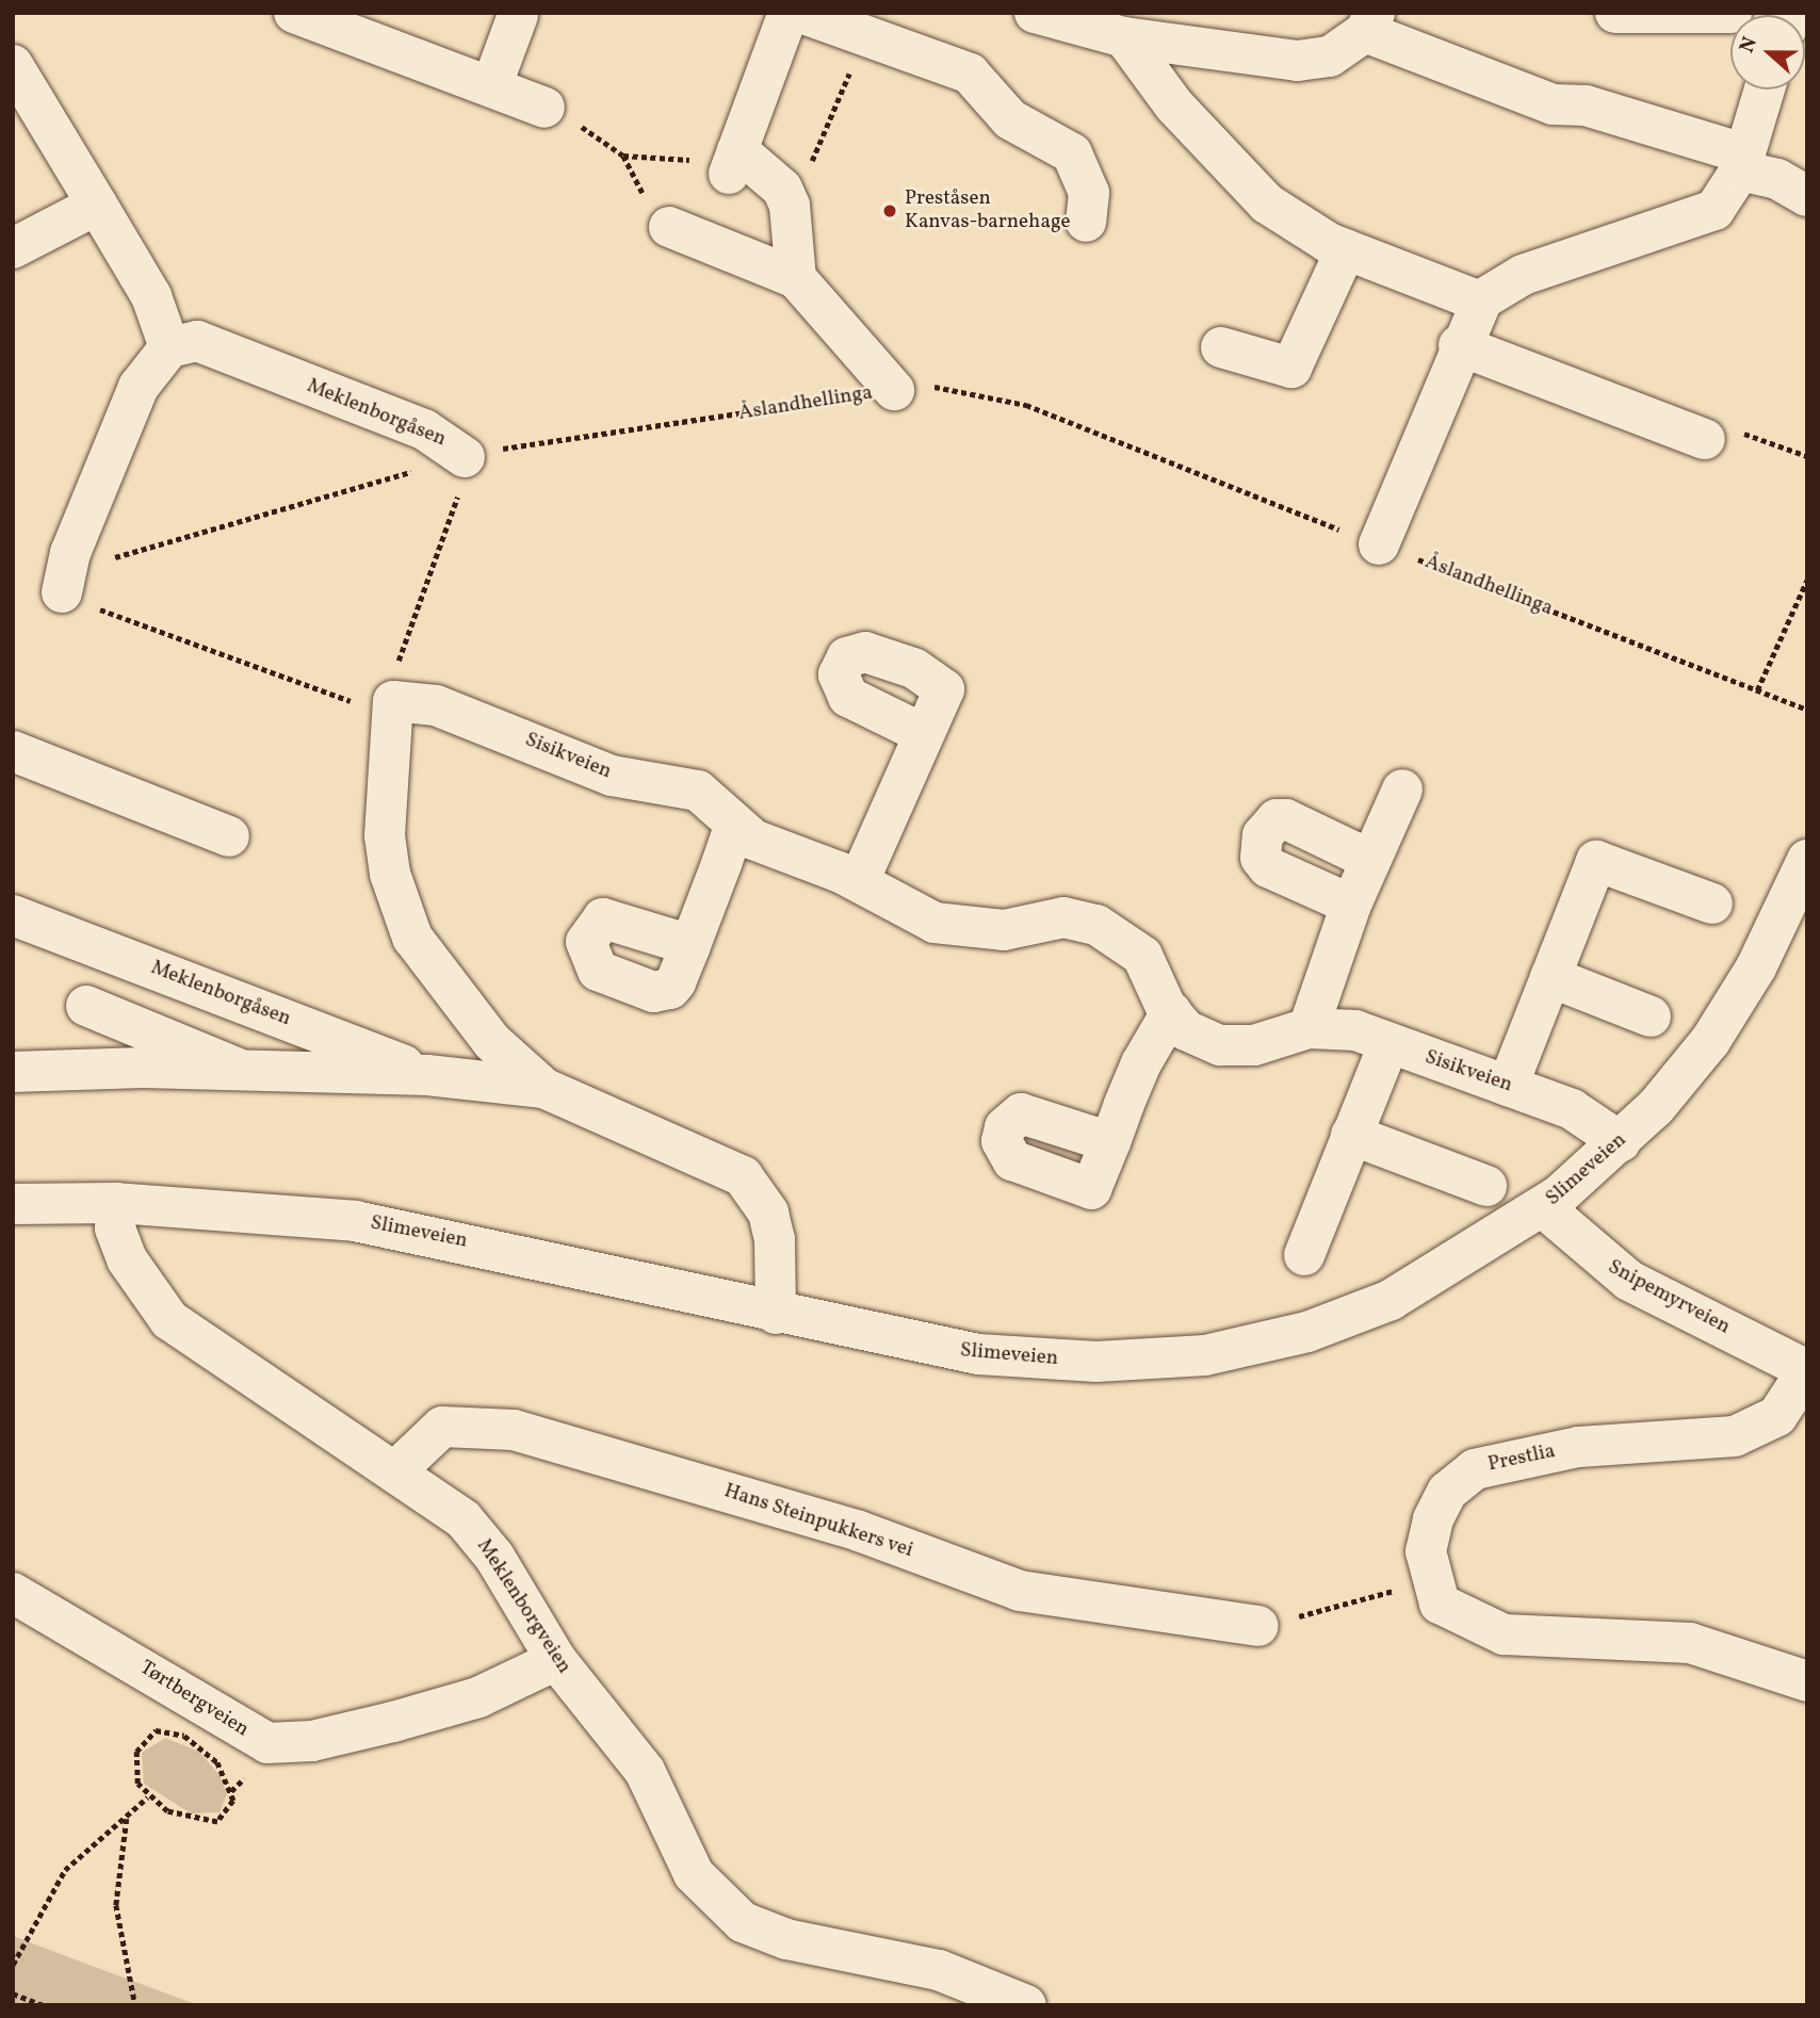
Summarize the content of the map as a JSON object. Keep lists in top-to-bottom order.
{
  "streets": {
    "street": [
      "Åslandhellinga",
      "Meklenborgåsen",
      "Sisikveien",
      "Slimeveien",
      "Snipemyrveien",
      "Prestlia",
      "Hans Steinpukkers vei",
      "Meklenborgveien",
      "Tørtbergveien"
    ]
  },
  "crossings": [
    ["Åslandhellinga", "Meklenborgåsen"],
    ["Meklenborgåsen", "Sisikveien"],
    ["Meklenborgåsen", "Slimeveien"],
    ["Sisikveien", "Slimeveien"],
    ["Slimeveien", "Snipemyrveien"],
    ["Slimeveien", "Meklenborgveien"],
    ["Snipemyrveien", "Prestlia"],
    ["Hans Steinpukkers vei", "Meklenborgveien"],
    ["Meklenborgveien", "Tørtbergveien"]
  ],
  "places": ["Preståsen Kanvas-barnehage"],
  "north": "left"
}
